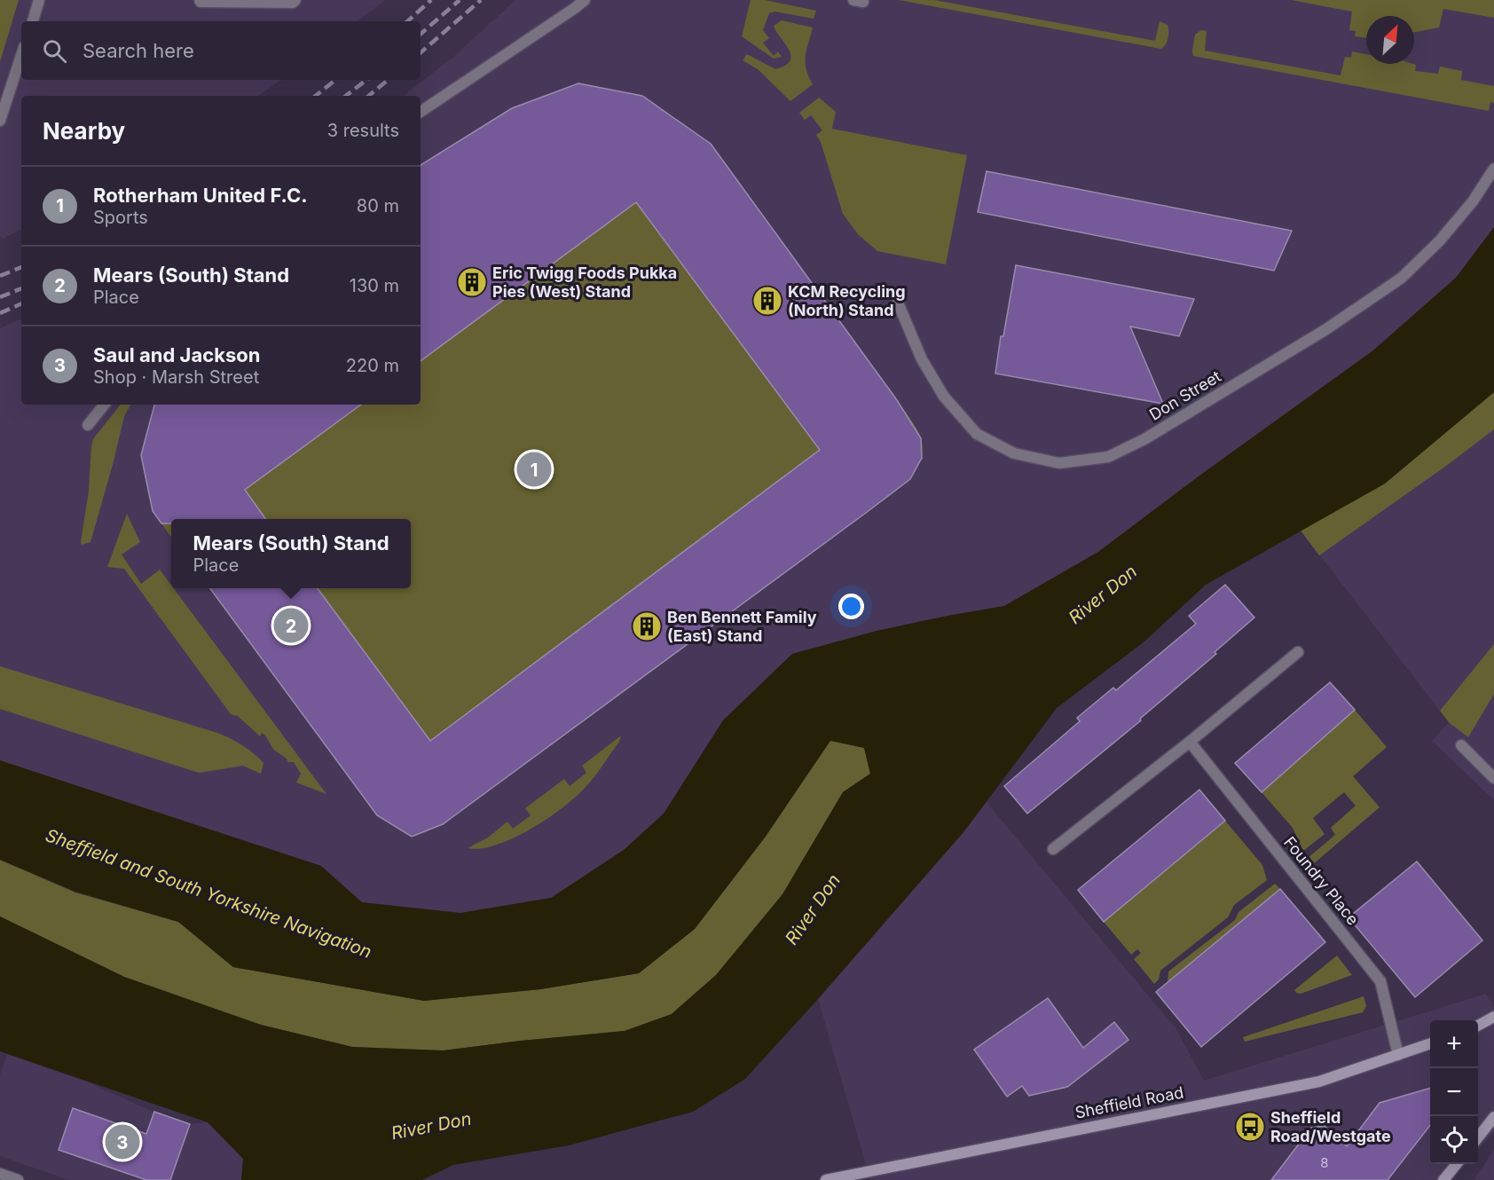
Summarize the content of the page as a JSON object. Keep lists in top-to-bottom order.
{
  "streets": {
    "street": ["Don Street", "Foundry Place", "Sheffield Road"]
  },
  "crossings": [
    ["Foundry Place", "Sheffield Road"]
  ],
  "water": ["River Don", "Sheffield and South Yorkshire Navigation"],
  "places": {
    "building": ["Eric Twigg Foods Pukka Pies (West) Stand", "KCM Recycling (North) Stand", "Ben Bennett Family (East) Stand"],
    "bus stop": ["Sheffield Road/Westgate"]
  },
  "house_numbers": ["8"],
  "north": "top right",
  "page": {
    "search": "Search here",
    "heading": ["Nearby", "3 results"],
    "list": [
      {
        "mark": "1",
        "name": "Rotherham United F.C.",
        "note": "Sports",
        "value": "80 m"
      },
      {
        "mark": "2",
        "name": "Mears (South) Stand",
        "note": "Place",
        "value": "130 m"
      },
      {
        "mark": "3",
        "name": "Saul and Jackson",
        "note": "Shop · Marsh Street",
        "value": "220 m"
      }
    ],
    "pins": ["1", "2", "3"],
    "popup": ["Mears (South) Stand", "Place"],
    "map_buttons": ["+", "−"]
  }
}
